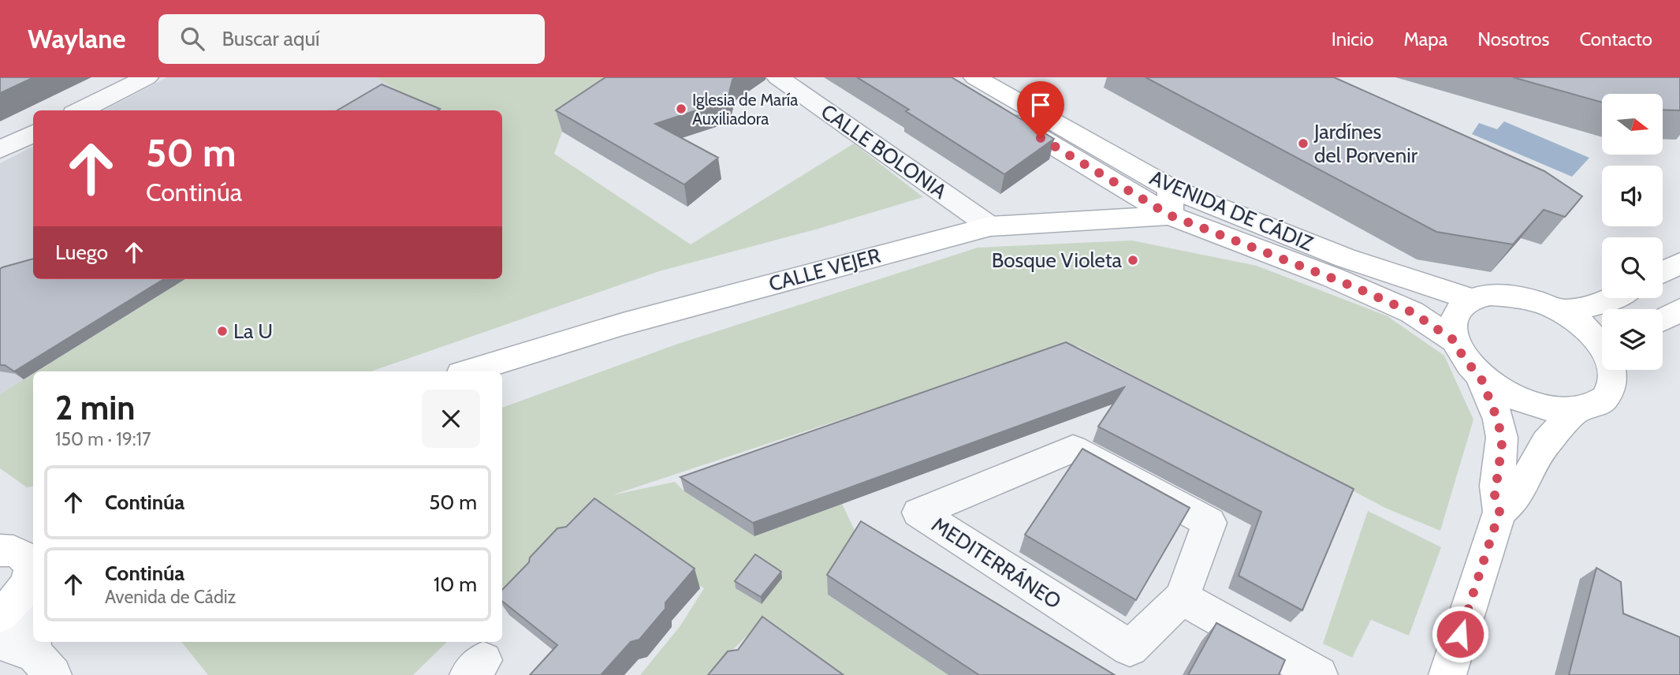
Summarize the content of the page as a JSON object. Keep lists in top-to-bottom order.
{
  "streets": {
    "street": [
      "CALLE BOLONIA",
      "AVENIDA DE CÁDIZ",
      "CALLE VEJER",
      "MEDITERRÁNEO"
    ]
  },
  "crossings": [
    ["CALLE BOLONIA", "CALLE VEJER"],
    ["AVENIDA DE CÁDIZ", "CALLE VEJER"]
  ],
  "places": [
    "Iglesia de María Auxiliadora",
    "Jardínes del Porvenir",
    "Bosque Violeta",
    "La U"
  ],
  "north": "right",
  "page": {
    "header": "Waylane",
    "search": "Buscar aquí",
    "nav": [
      "Inicio",
      "Mapa",
      "Nosotros",
      "Contacto"
    ],
    "turn": ["50 m", "Continúa"],
    "then": "Luego",
    "heading": ["2 min", "150 m · 19:17"],
    "list": [
      {
        "name": "Continúa",
        "value": "50 m"
      },
      {
        "name": "Continúa",
        "note": "Avenida de Cádiz",
        "value": "10 m"
      }
    ]
  }
}
